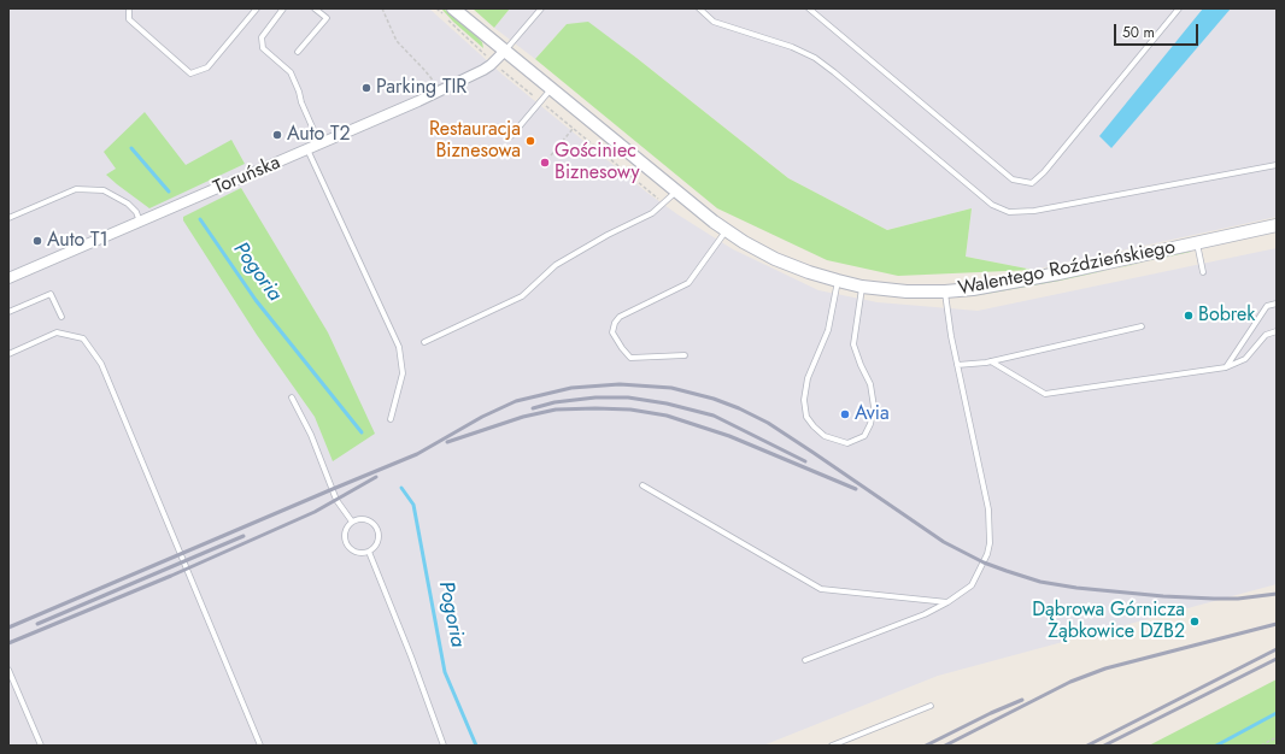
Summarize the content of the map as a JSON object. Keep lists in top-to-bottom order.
{
  "streets": {
    "street": ["Toruńska", "Walentego Roździeńskiego"]
  },
  "crossings": [
    ["Toruńska", "Walentego Roździeńskiego"]
  ],
  "water": ["Pogoria"],
  "places": [
    "Parking TIR",
    "Auto T2",
    "Restauracja Biznesowa",
    "Gościniec Biznesowy",
    "Auto T1",
    "Bobrek",
    "Avia",
    "Dąbrowa Górnicza Ząbkowice DZB2"
  ],
  "scale_bar": "50 m"
}
